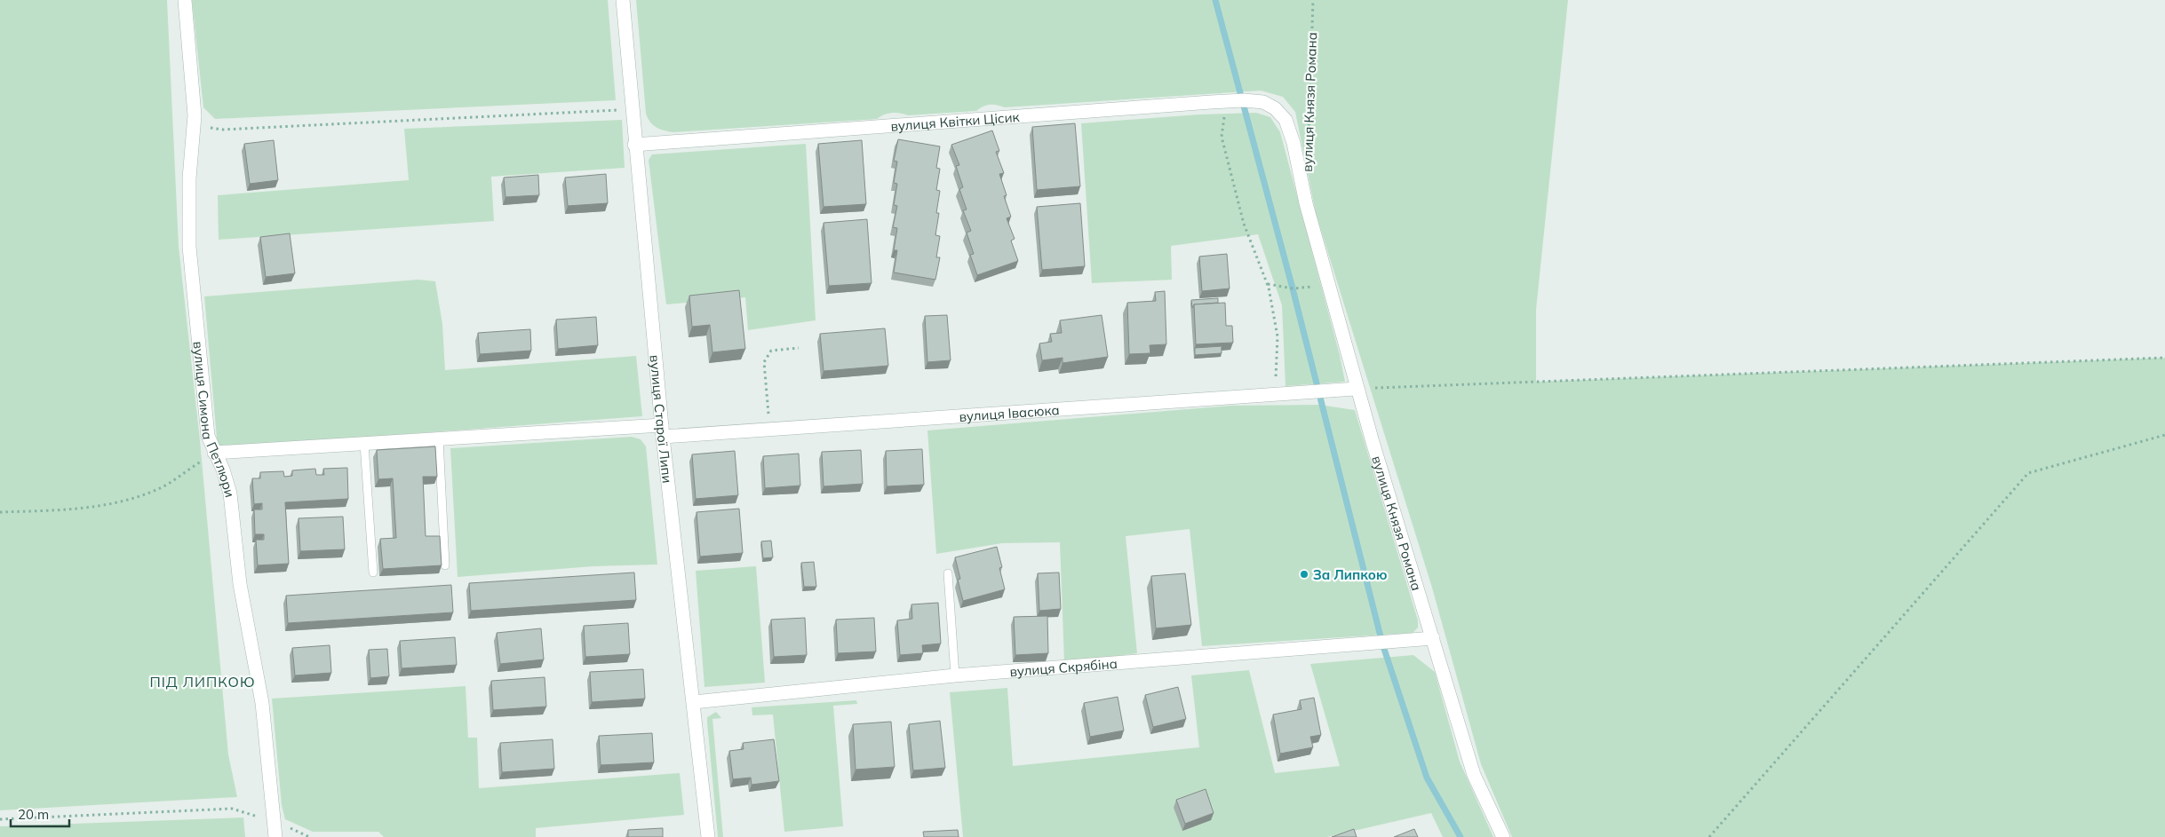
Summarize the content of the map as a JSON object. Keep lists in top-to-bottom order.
{
  "streets": {
    "street": [
      "вулиця Князя Романа",
      "вулиця Квітки Цісик",
      "вулиця Івасюка",
      "вулиця Старої Липи",
      "вулиця Симона Петлюри",
      "вулиця Скрябіна"
    ]
  },
  "crossings": [
    ["вулиця Князя Романа", "вулиця Квітки Цісик"],
    ["вулиця Князя Романа", "вулиця Івасюка"],
    ["вулиця Князя Романа", "вулиця Скрябіна"],
    ["вулиця Квітки Цісик", "вулиця Старої Липи"],
    ["вулиця Івасюка", "вулиця Старої Липи"],
    ["вулиця Івасюка", "вулиця Симона Петлюри"],
    ["вулиця Старої Липи", "вулиця Скрябіна"]
  ],
  "districts": ["ПІД ЛИПКОЮ"],
  "places": ["За Липкою"],
  "scale_bar": "20 m"
}
